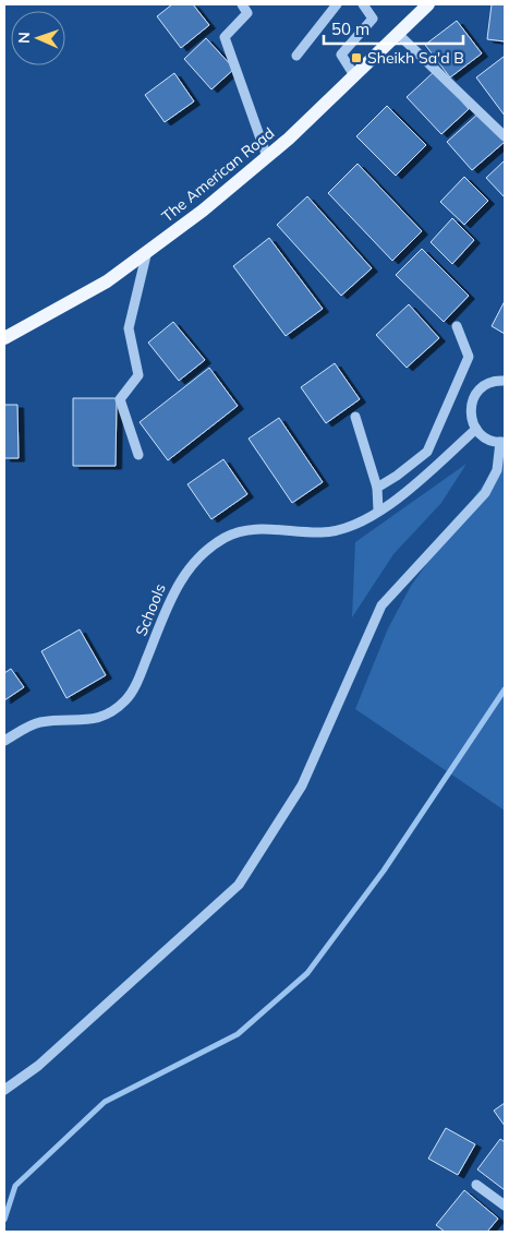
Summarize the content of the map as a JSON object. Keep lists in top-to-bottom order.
{
  "streets": {
    "main road": ["The American Road"],
    "street": ["Schools"]
  },
  "places": {
    "transit": ["Sheikh Sa'd B"]
  },
  "scale_bar": "50 m",
  "north": "left"
}
